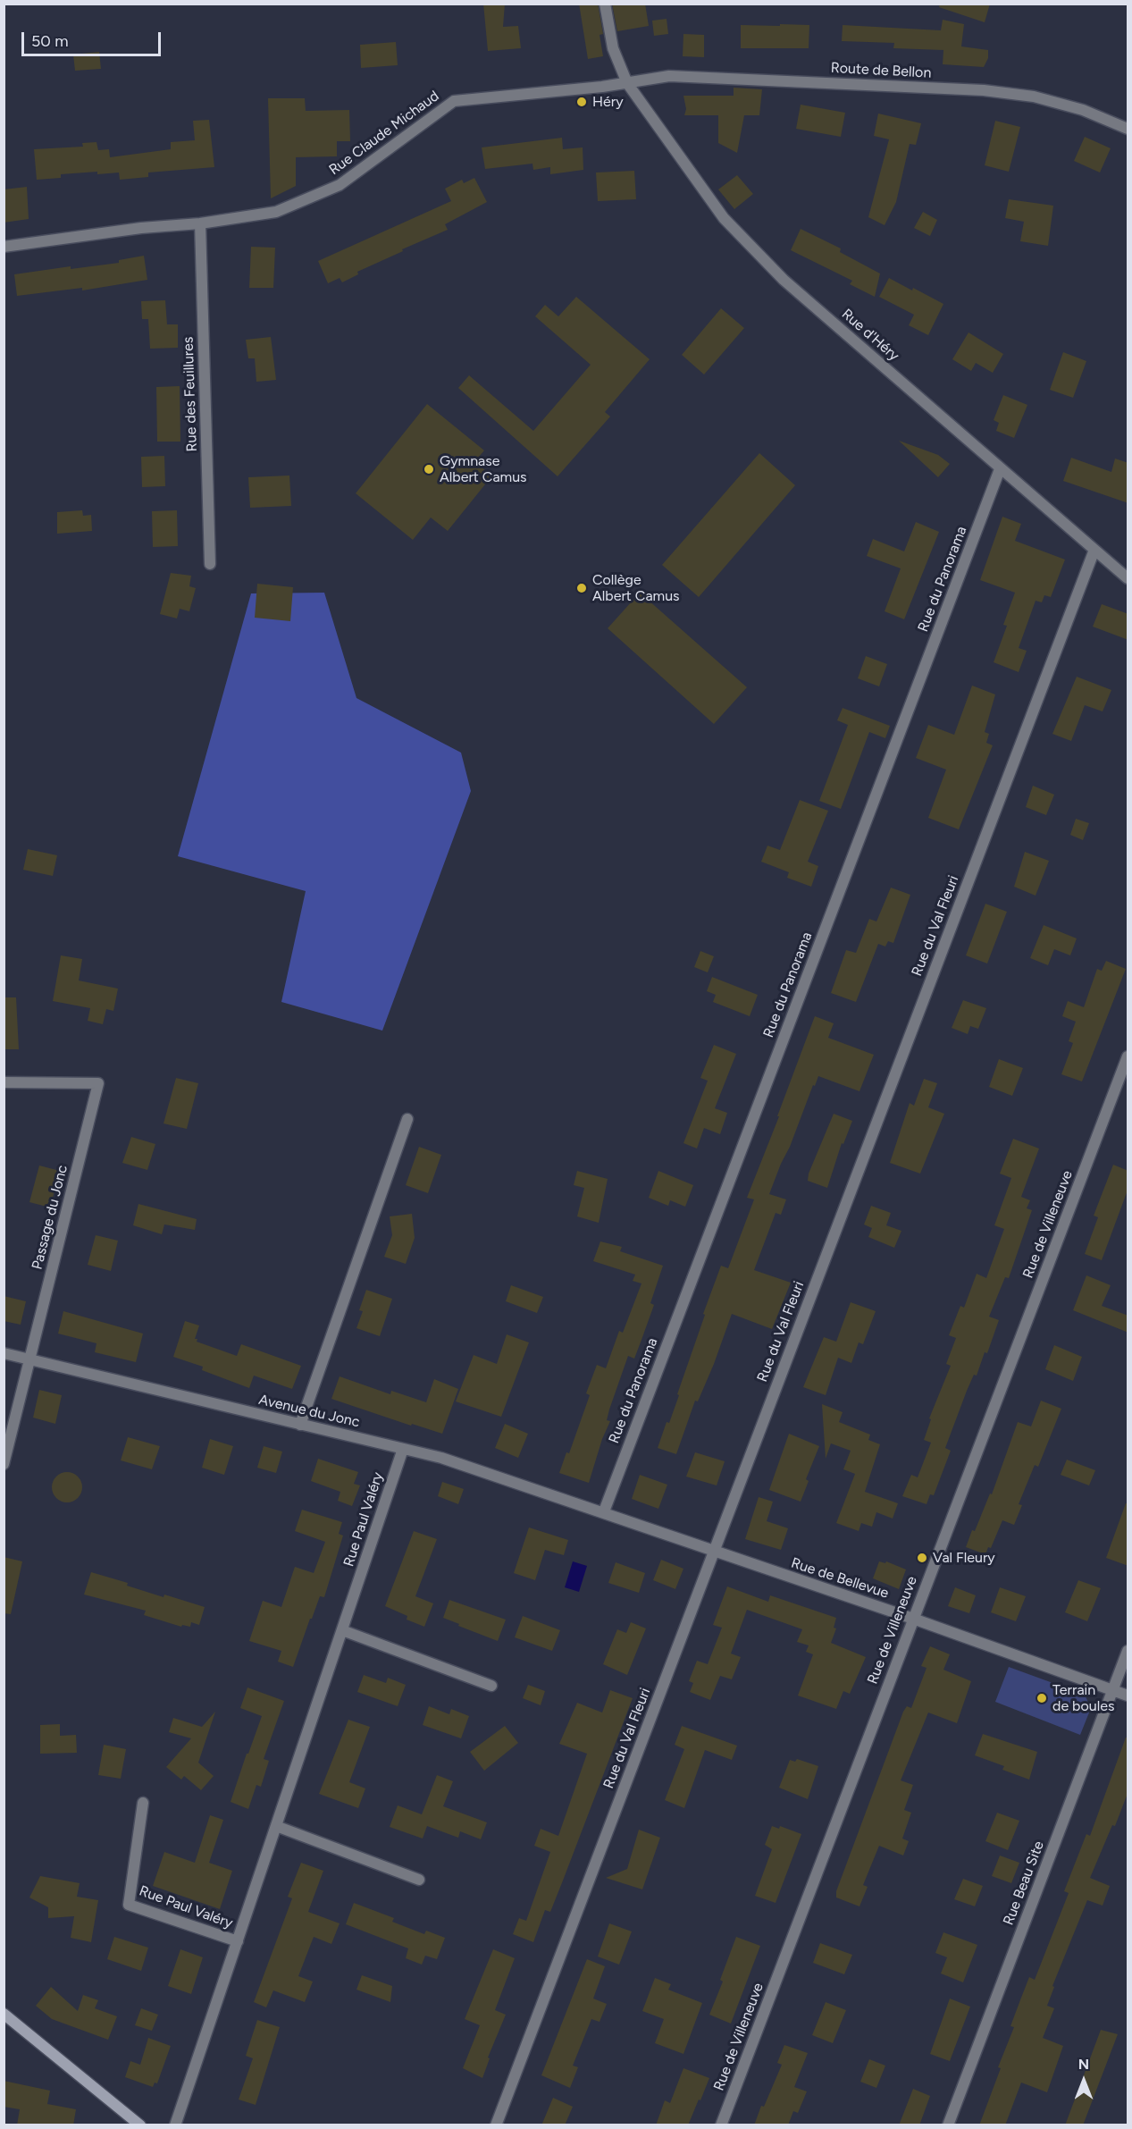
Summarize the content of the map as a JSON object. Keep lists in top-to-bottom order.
{
  "streets": {
    "street": [
      "Route de Bellon",
      "Rue Claude Michaud",
      "Rue d'Héry",
      "Rue des Feuillures",
      "Rue du Panorama",
      "Rue du Val Fleuri",
      "Passage du Jonc",
      "Rue de Villeneuve",
      "Avenue du Jonc",
      "Rue Paul Valéry",
      "Rue de Bellevue",
      "Rue Beau Site"
    ]
  },
  "crossings": [
    ["Route de Bellon", "Rue Claude Michaud"],
    ["Route de Bellon", "Rue d'Héry"],
    ["Rue Claude Michaud", "Rue d'Héry"],
    ["Rue Claude Michaud", "Rue des Feuillures"],
    ["Rue d'Héry", "Rue du Panorama"],
    ["Rue d'Héry", "Rue du Val Fleuri"],
    ["Rue du Panorama", "Avenue du Jonc"],
    ["Rue du Panorama", "Rue de Bellevue"],
    ["Rue du Val Fleuri", "Rue de Bellevue"],
    ["Passage du Jonc", "Avenue du Jonc"],
    ["Rue de Villeneuve", "Rue de Bellevue"],
    ["Avenue du Jonc", "Rue Paul Valéry"],
    ["Avenue du Jonc", "Rue de Bellevue"],
    ["Rue de Bellevue", "Rue Beau Site"]
  ],
  "places": [
    "Héry",
    "Gymnase Albert Camus",
    "Collège Albert Camus",
    "Val Fleury",
    "Terrain de boules"
  ],
  "scale_bar": "50 m",
  "north": "top"
}
